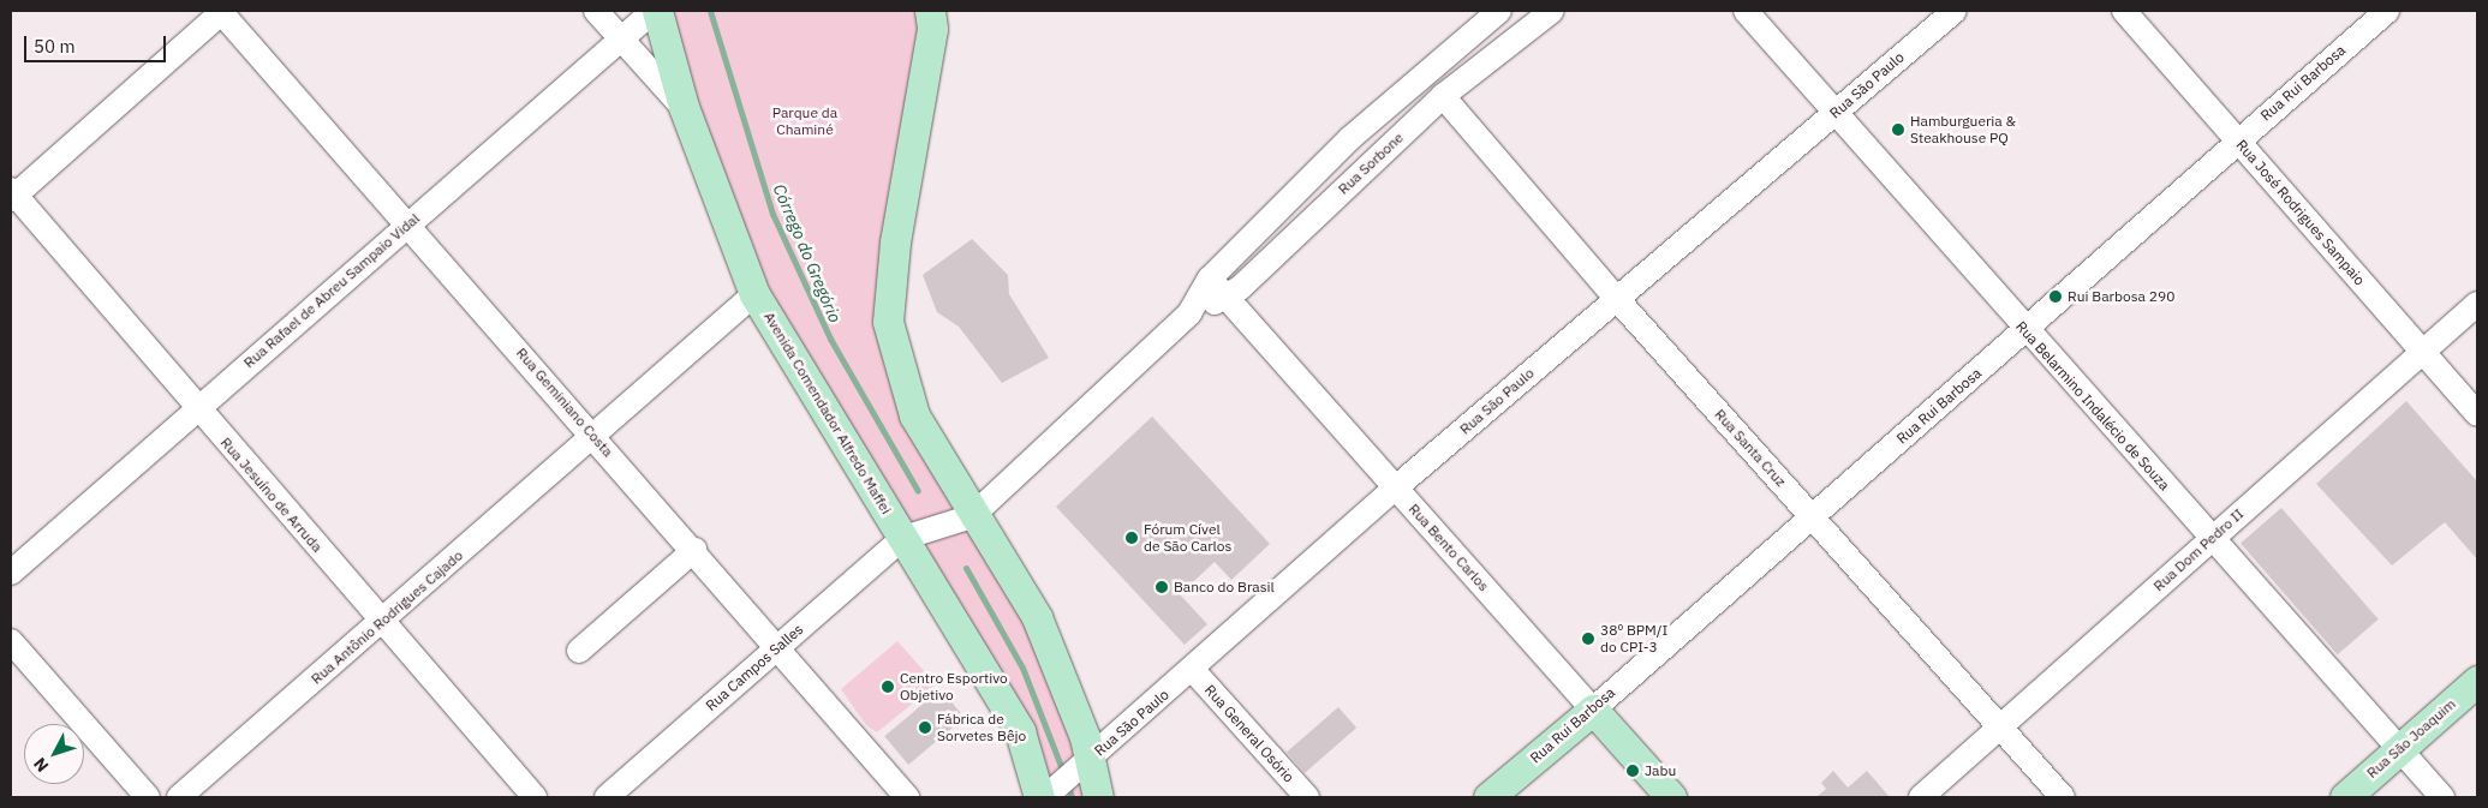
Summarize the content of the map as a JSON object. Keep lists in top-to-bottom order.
{
  "streets": {
    "main road": [
      "Rua Rui Barbosa",
      "Avenida Comendador Alfredo Maffei",
      "Rua Bento Carlos",
      "Rua São Joaquim"
    ],
    "street": [
      "Rua São Paulo",
      "Rua Sorbone",
      "Rua José Rodrigues Sampaio",
      "Rua Rafael de Abreu Sampaio Vidal",
      "Rua Geminiano Costa",
      "Rua Belarmino Indalécio de Souza",
      "Rua Santa Cruz",
      "Rua Jesuíno de Arruda",
      "Rua Dom Pedro II",
      "Rua Antônio Rodrigues Cajado",
      "Rua Campos Salles",
      "Rua General Osório"
    ]
  },
  "crossings": [
    ["Rua Rui Barbosa", "Rua José Rodrigues Sampaio"],
    ["Rua Rui Barbosa", "Rua Belarmino Indalécio de Souza"],
    ["Rua Rui Barbosa", "Rua Santa Cruz"],
    ["Rua Rui Barbosa", "Rua Bento Carlos"],
    ["Rua São Paulo", "Rua Belarmino Indalécio de Souza"],
    ["Rua São Paulo", "Avenida Comendador Alfredo Maffei"],
    ["Rua São Paulo", "Rua Santa Cruz"],
    ["Rua São Paulo", "Rua Bento Carlos"],
    ["Rua São Paulo", "Rua General Osório"],
    ["Rua Sorbone", "Avenida Comendador Alfredo Maffei"],
    ["Rua Sorbone", "Rua Santa Cruz"],
    ["Rua Sorbone", "Rua Bento Carlos"],
    ["Rua Sorbone", "Rua Campos Salles"],
    ["Rua José Rodrigues Sampaio", "Rua Dom Pedro II"],
    ["Rua Rafael de Abreu Sampaio Vidal", "Rua Geminiano Costa"],
    ["Rua Rafael de Abreu Sampaio Vidal", "Avenida Comendador Alfredo Maffei"],
    ["Rua Rafael de Abreu Sampaio Vidal", "Rua Jesuíno de Arruda"],
    ["Rua Geminiano Costa", "Rua Antônio Rodrigues Cajado"],
    ["Rua Geminiano Costa", "Rua Campos Salles"],
    ["Rua Belarmino Indalécio de Souza", "Rua Dom Pedro II"],
    ["Rua Belarmino Indalécio de Souza", "Rua São Joaquim"],
    ["Avenida Comendador Alfredo Maffei", "Rua Antônio Rodrigues Cajado"],
    ["Avenida Comendador Alfredo Maffei", "Rua Campos Salles"],
    ["Rua Santa Cruz", "Rua Dom Pedro II"],
    ["Rua Jesuíno de Arruda", "Rua Antônio Rodrigues Cajado"]
  ],
  "water": ["Córrego do Gregório"],
  "parks": ["Parque da Chaminé"],
  "places": [
    "Hamburgueria & Steakhouse PQ",
    "Rui Barbosa 290",
    "Fórum Cível de São Carlos",
    "Banco do Brasil",
    "38º BPM/I do CPI-3",
    "Centro Esportivo Objetivo",
    "Fábrica de Sorvetes Bêjo",
    "Jabu"
  ],
  "scale_bar": "50 m",
  "north": "bottom left"
}
